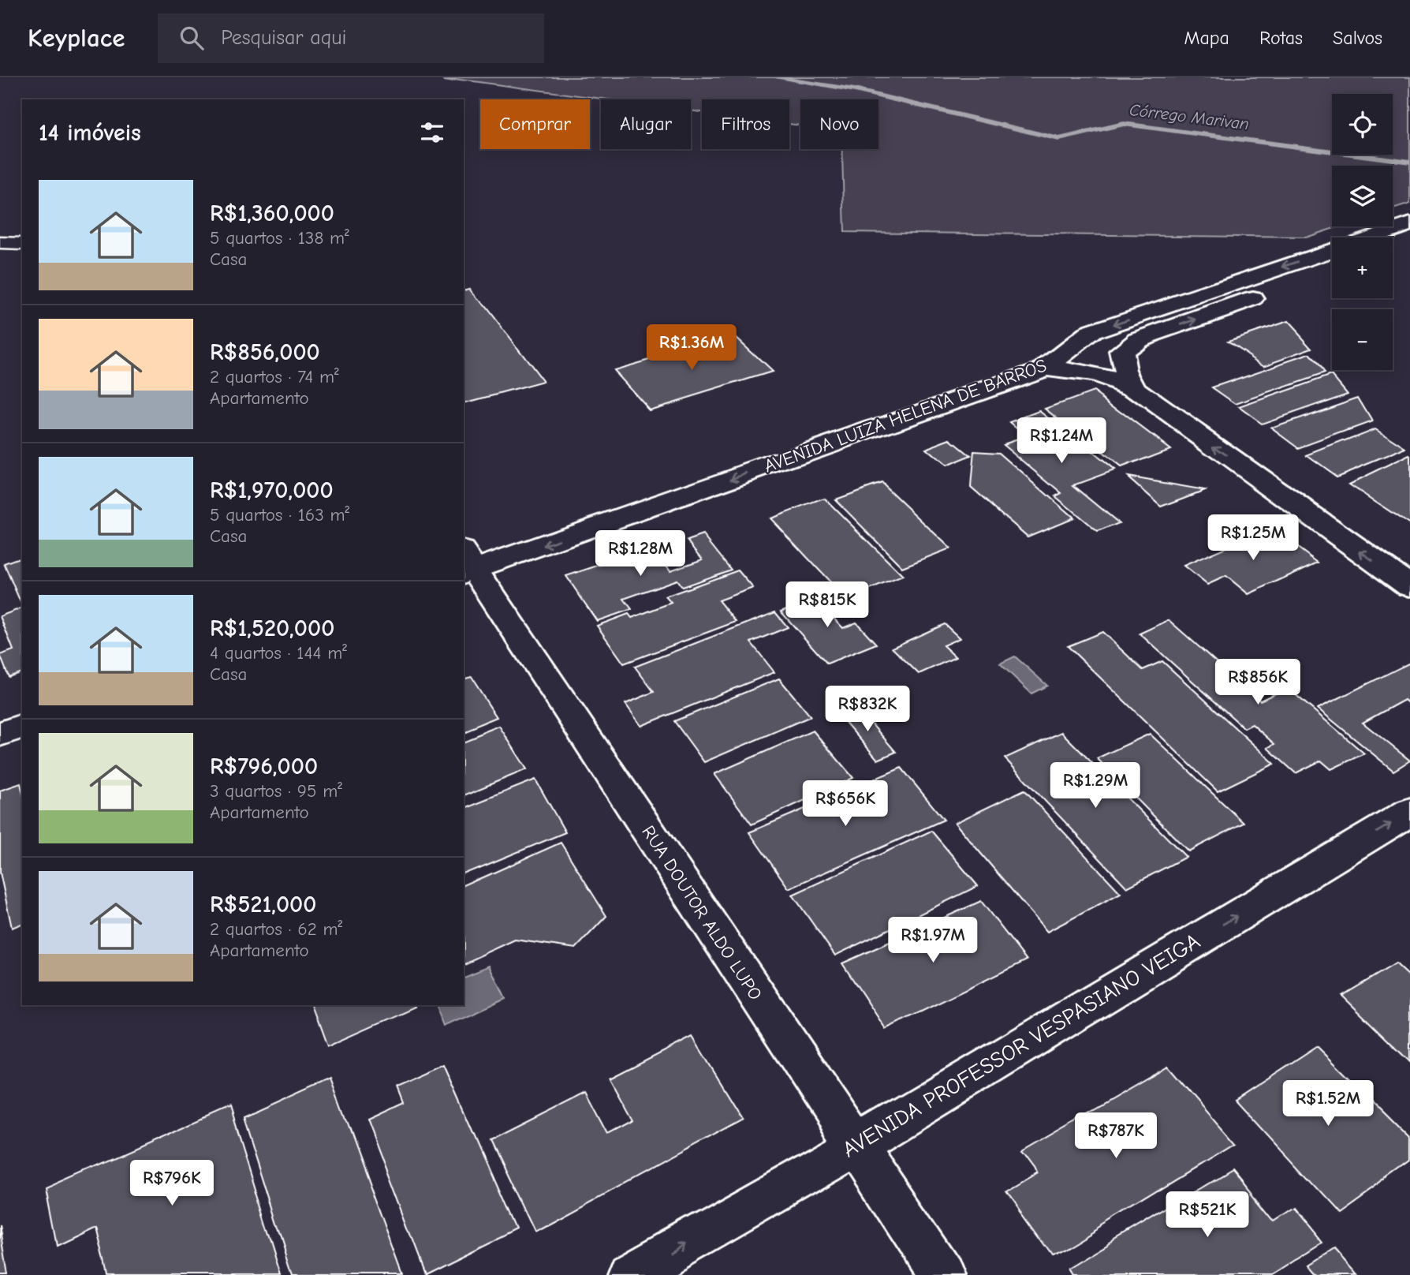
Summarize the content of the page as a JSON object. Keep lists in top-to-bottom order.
{
  "streets": {
    "street": ["AVENIDA LUIZA HELENA DE BARROS", "RUA DOUTOR ALDO LUPO", "AVENIDA PROFESSOR VESPASIANO VEIGA"]
  },
  "crossings": [
    ["AVENIDA LUIZA HELENA DE BARROS", "RUA DOUTOR ALDO LUPO"],
    ["RUA DOUTOR ALDO LUPO", "AVENIDA PROFESSOR VESPASIANO VEIGA"]
  ],
  "one_way": ["AVENIDA LUIZA HELENA DE BARROS", "AVENIDA PROFESSOR VESPASIANO VEIGA"],
  "water": ["Córrego Marivan"],
  "page": {
    "header": "Keyplace",
    "search": "Pesquisar aqui",
    "nav": ["Mapa", "Rotas", "Salvos"],
    "map_buttons": ["+", "−"],
    "chip": [
      "Comprar",
      "Alugar",
      "Filtros",
      "Novo"
    ],
    "heading": "14 imóveis",
    "list": [
      {
        "name": "R$1,360,000",
        "note": "5 quartos · 138 m² · Casa"
      },
      {
        "name": "R$856,000",
        "note": "2 quartos · 74 m² · Apartamento"
      },
      {
        "name": "R$1,970,000",
        "note": "5 quartos · 163 m² · Casa"
      },
      {
        "name": "R$1,520,000",
        "note": "4 quartos · 144 m² · Casa"
      },
      {
        "name": "R$796,000",
        "note": "3 quartos · 95 m² · Apartamento"
      },
      {
        "name": "R$521,000",
        "note": "2 quartos · 62 m² · Apartamento"
      }
    ],
    "price": [
      "R$1.36M",
      "R$1.24M",
      "R$1.25M",
      "R$1.28M",
      "R$815K",
      "R$856K",
      "R$832K",
      "R$1.29M",
      "R$656K",
      "R$1.97M",
      "R$1.52M",
      "R$787K",
      "R$796K",
      "R$521K"
    ]
  }
}
